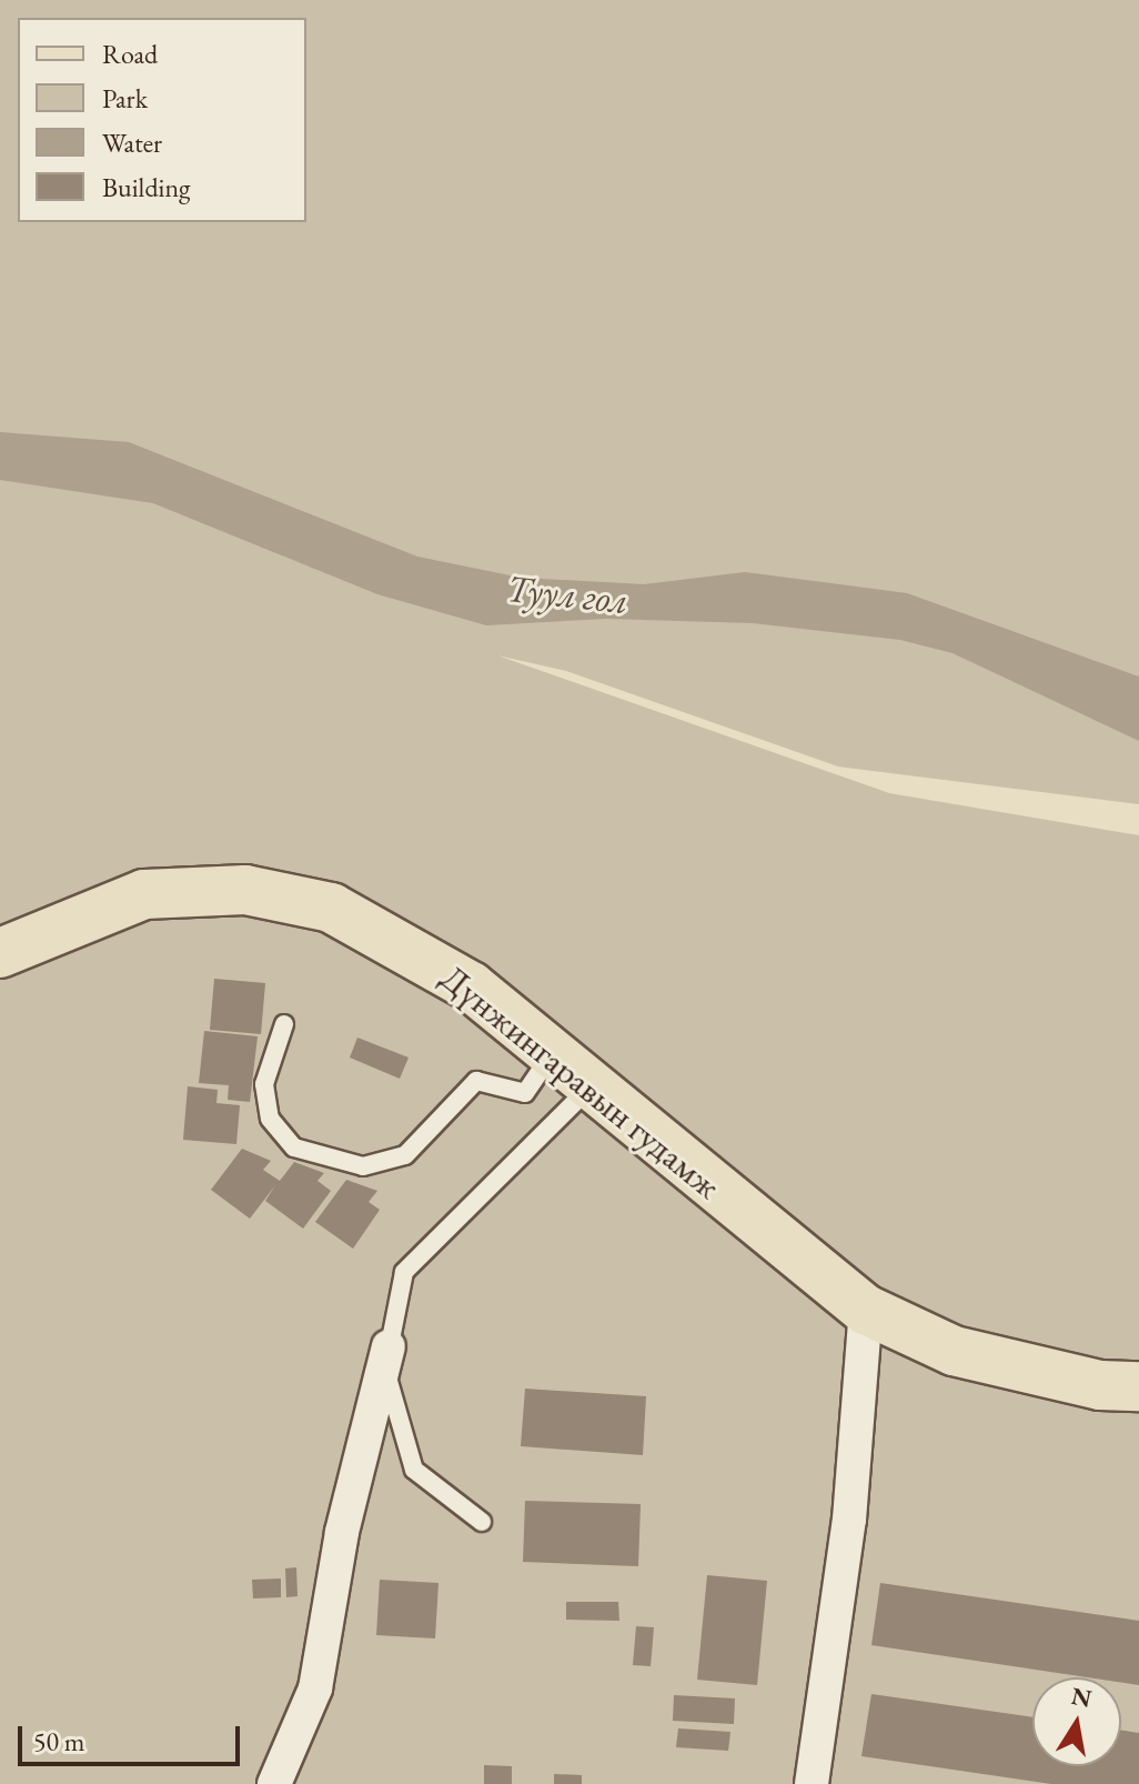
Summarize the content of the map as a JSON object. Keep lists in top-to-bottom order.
{
  "streets": {
    "main road": ["Дүнжингаравын гудамж"]
  },
  "water": ["Туул гол"],
  "legend": [
    "Road",
    "Park",
    "Water",
    "Building"
  ],
  "scale_bar": "50 m",
  "north": "top"
}
